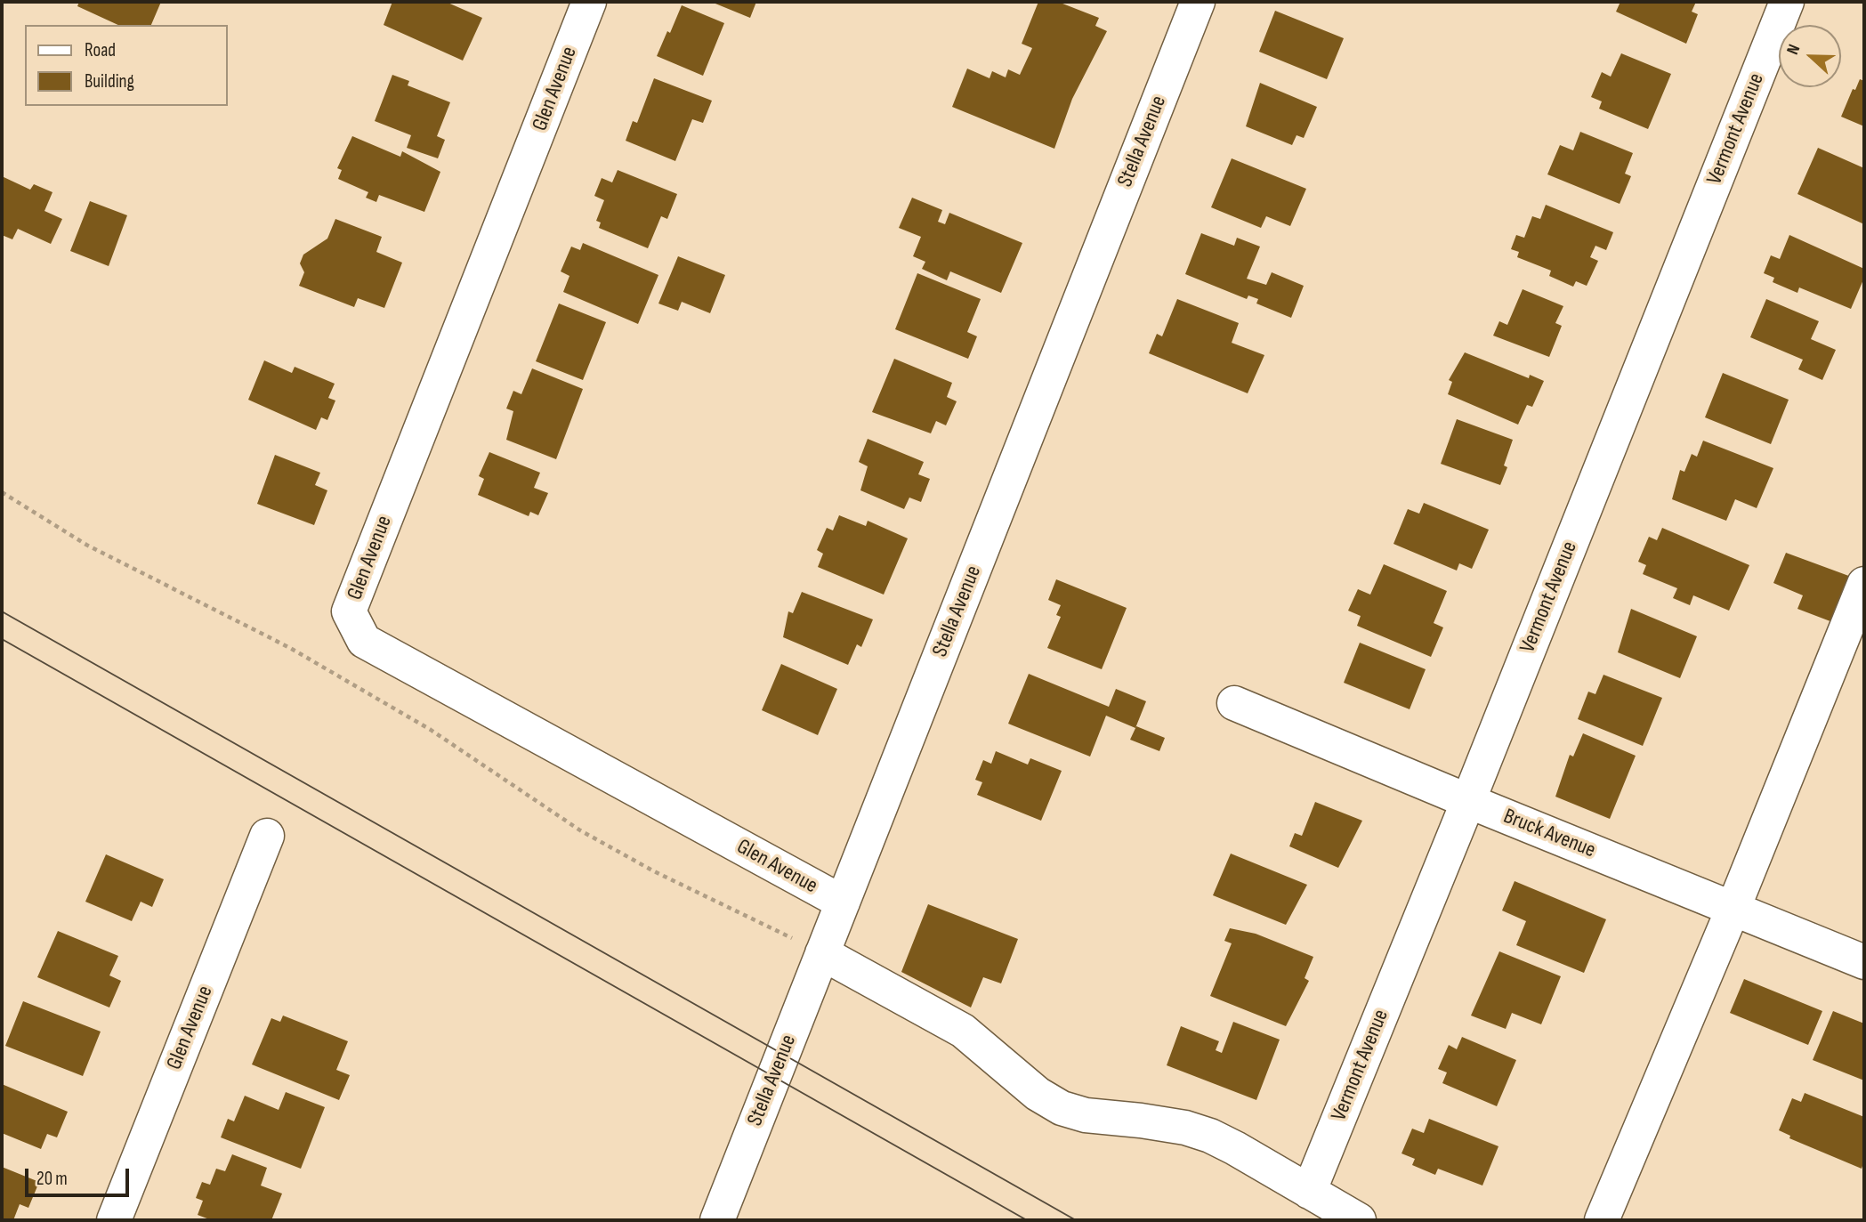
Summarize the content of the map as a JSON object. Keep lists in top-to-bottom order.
{
  "streets": {
    "street": [
      "Glen Avenue",
      "Vermont Avenue",
      "Stella Avenue",
      "Bruck Avenue"
    ]
  },
  "crossings": [
    ["Glen Avenue", "Stella Avenue"],
    ["Vermont Avenue", "Bruck Avenue"]
  ],
  "legend": ["Road", "Building"],
  "scale_bar": "20 m",
  "north": "left"
}
